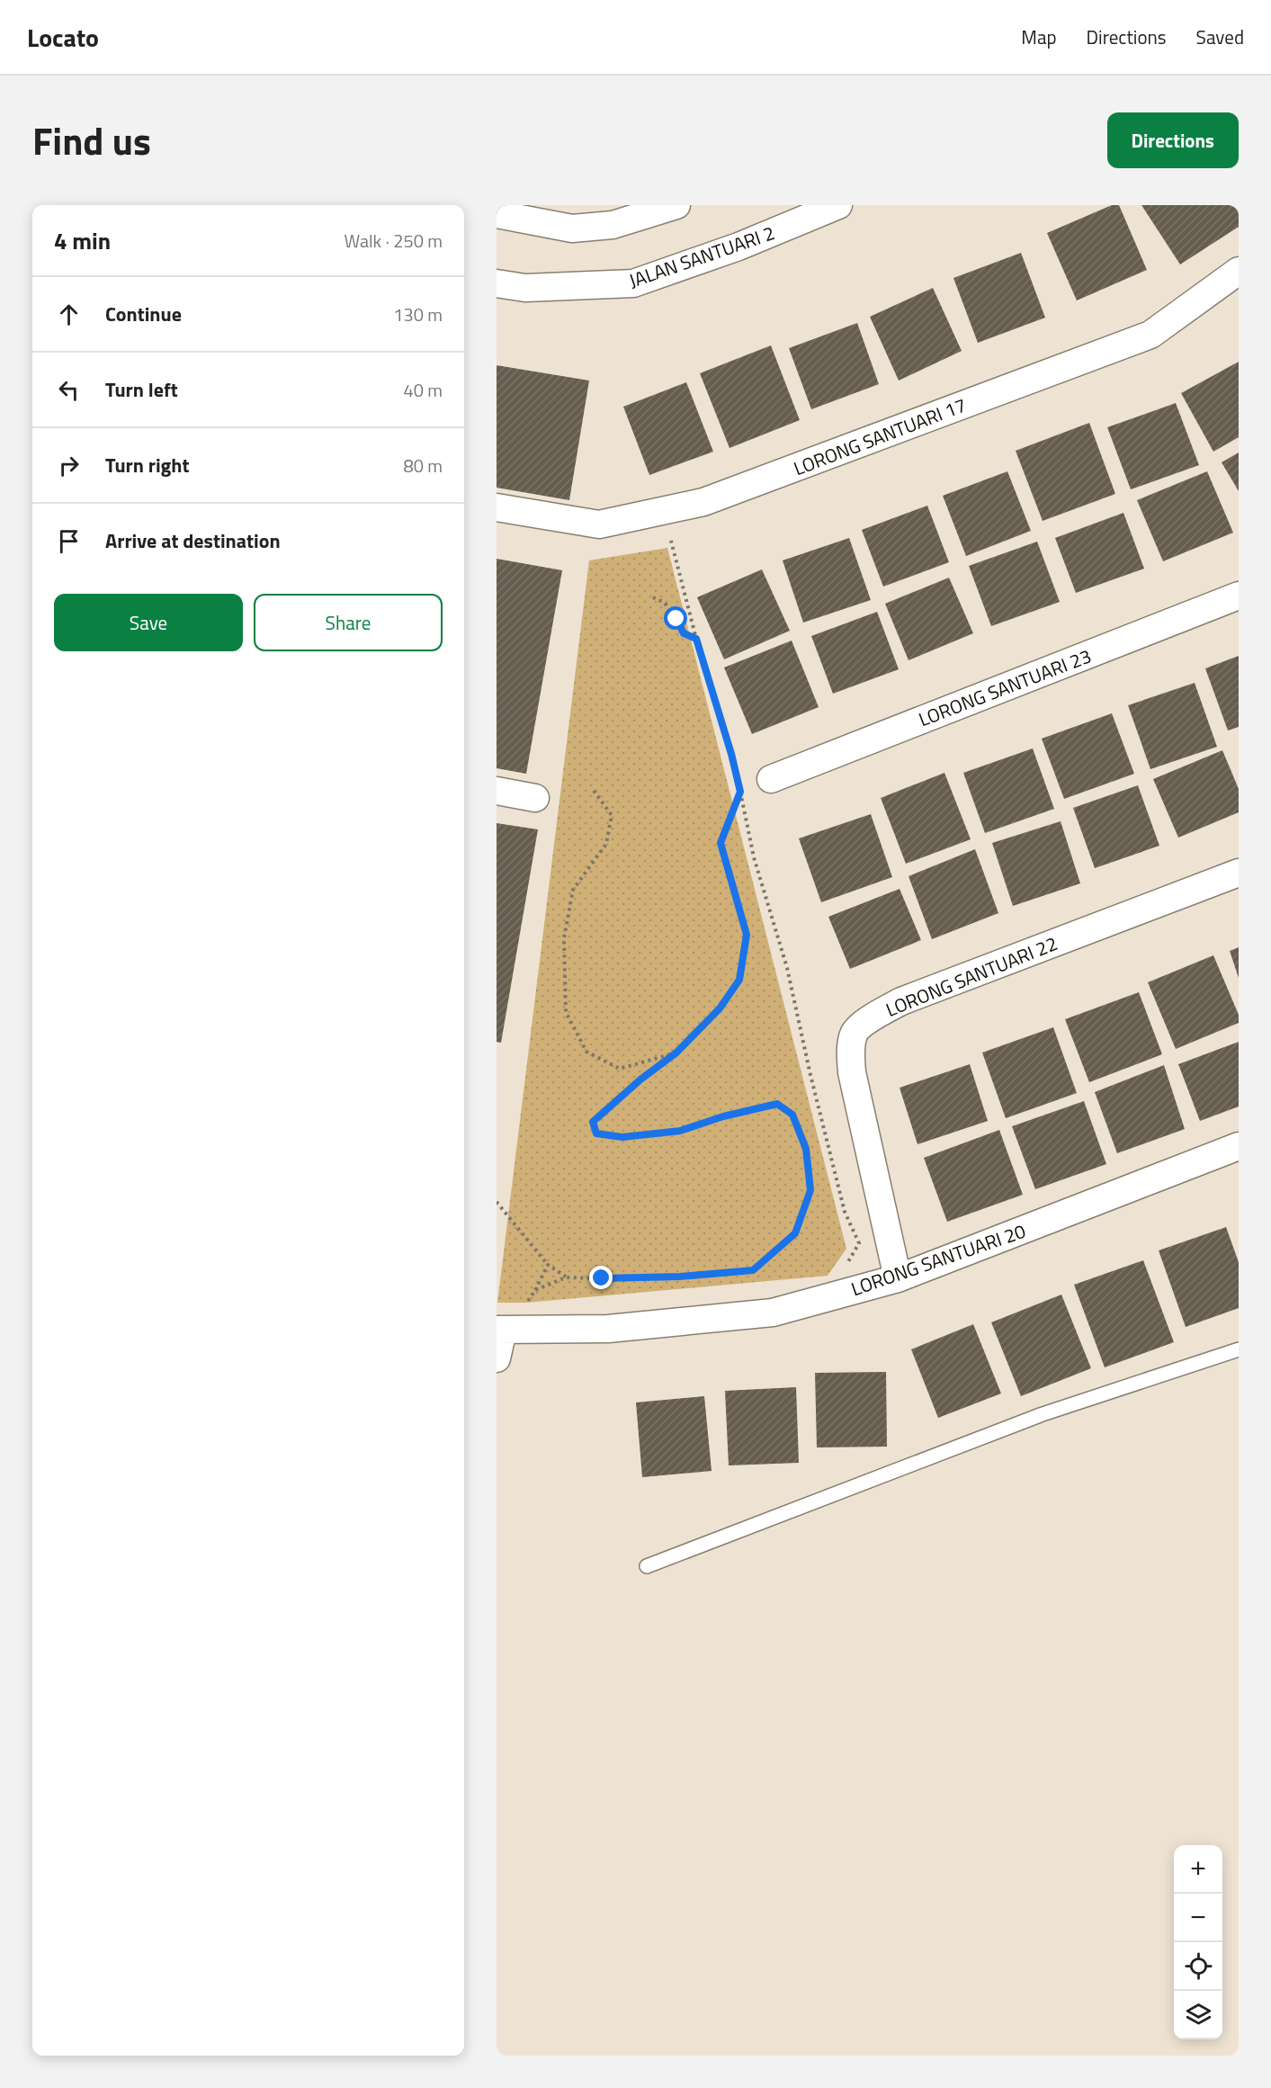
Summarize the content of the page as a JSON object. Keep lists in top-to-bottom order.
{
  "streets": {
    "street": [
      "JALAN SANTUARI 2",
      "LORONG SANTUARI 17",
      "LORONG SANTUARI 23",
      "LORONG SANTUARI 22",
      "LORONG SANTUARI 20"
    ]
  },
  "crossings": [
    ["LORONG SANTUARI 22", "LORONG SANTUARI 20"]
  ],
  "page": {
    "header": "Locato",
    "nav": ["Map", "Directions", "Saved"],
    "title": "Find us",
    "buttons": [
      "Directions",
      ["Save", "Share"]
    ],
    "heading": ["4 min", "Walk · 250 m"],
    "list": [
      ["Continue", "130 m"],
      ["Turn left", "40 m"],
      ["Turn right", "80 m"],
      "Arrive at destination"
    ],
    "map_buttons": ["+", "−"]
  }
}
